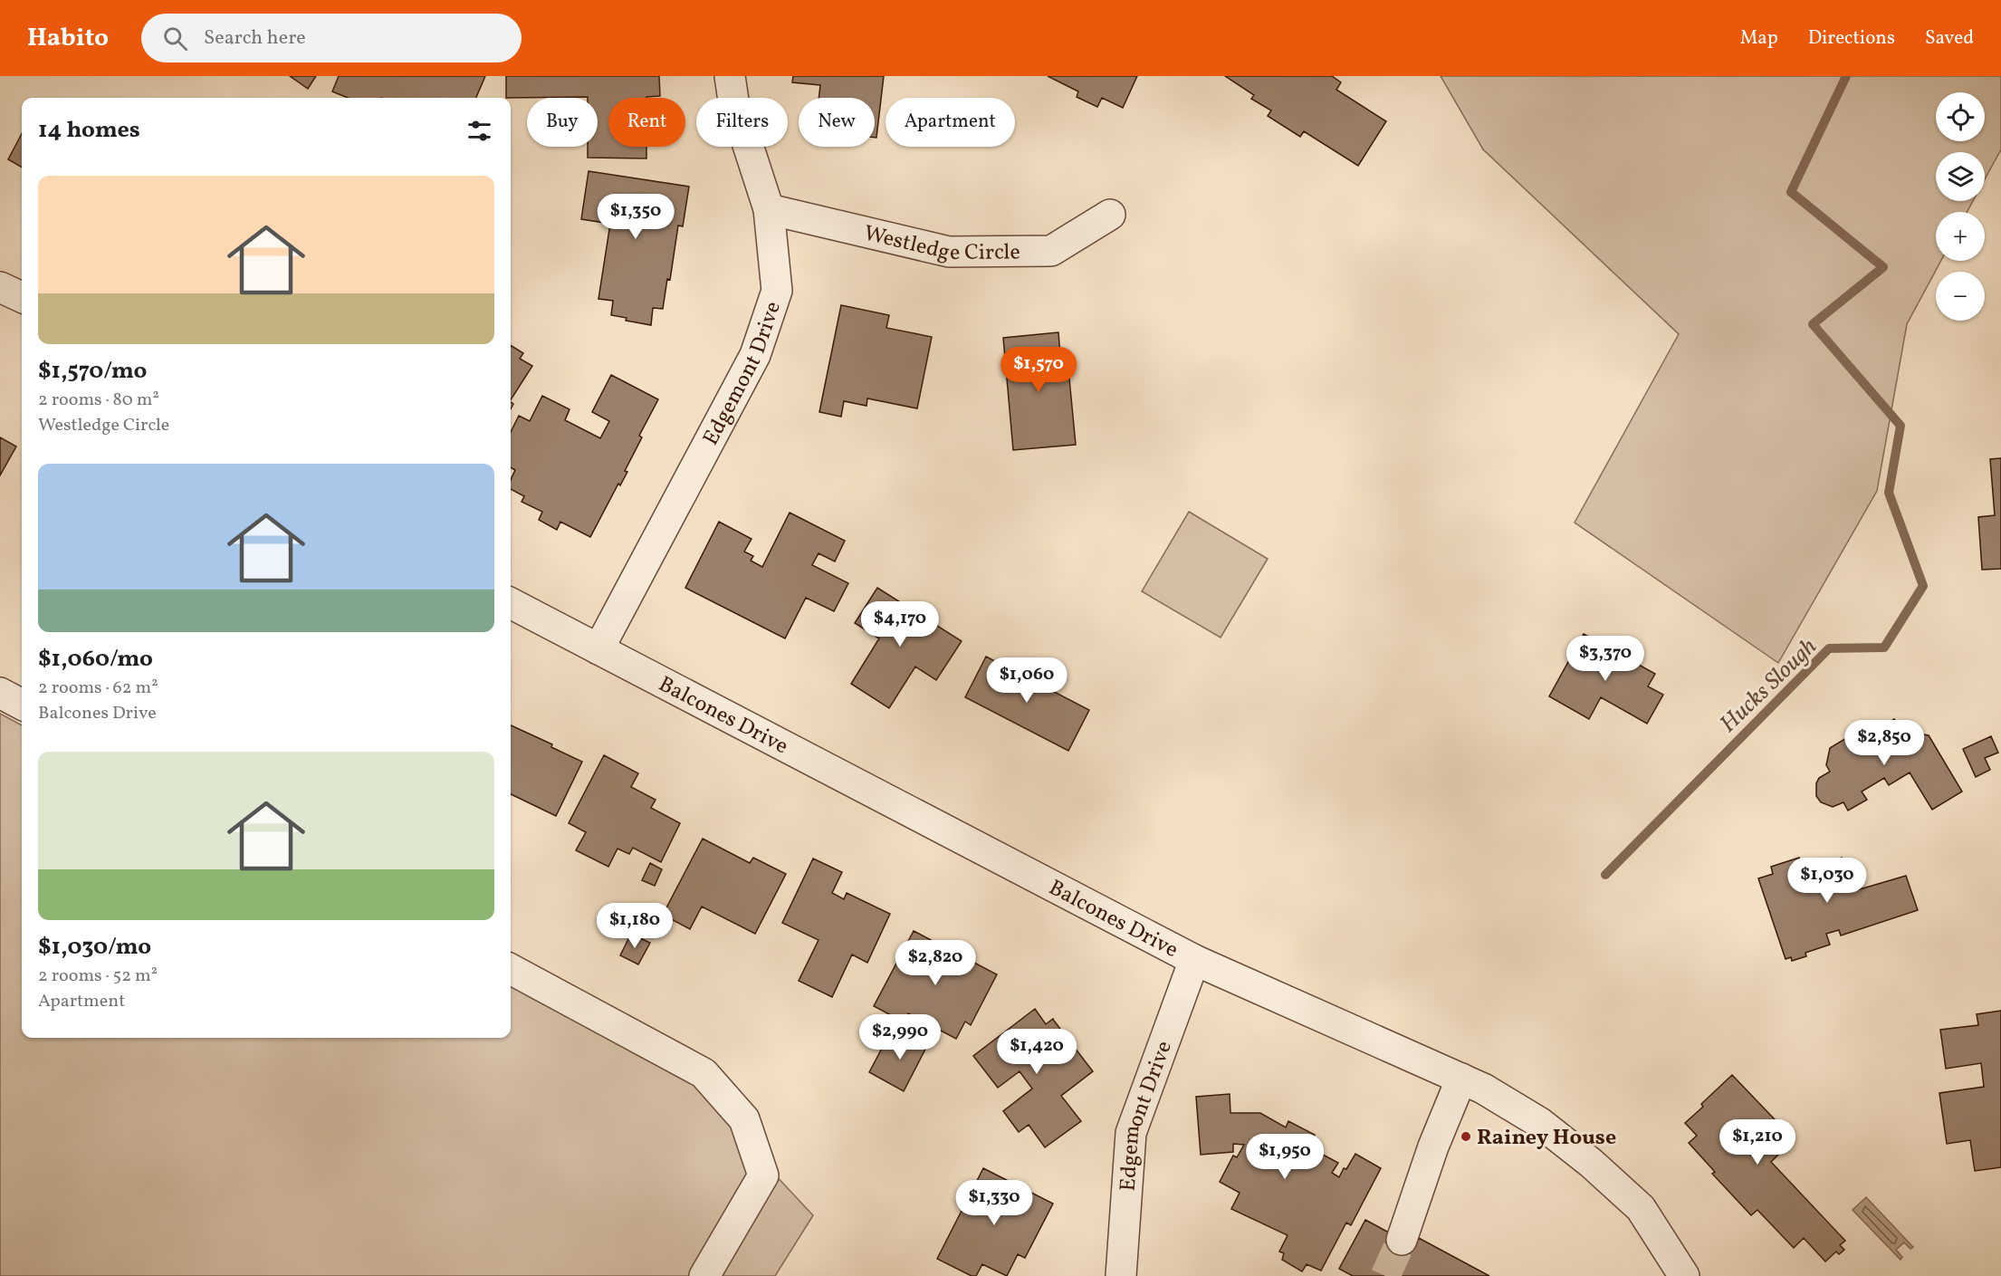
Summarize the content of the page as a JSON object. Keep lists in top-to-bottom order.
{
  "streets": {
    "street": ["Westledge Circle", "Edgemont Drive", "Balcones Drive"]
  },
  "crossings": [
    ["Westledge Circle", "Edgemont Drive"],
    ["Edgemont Drive", "Balcones Drive"]
  ],
  "water": ["Hucks Slough"],
  "places": ["Rainey House"],
  "page": {
    "header": "Habito",
    "search": "Search here",
    "nav": ["Map", "Directions", "Saved"],
    "map_buttons": ["+", "−"],
    "chip": [
      "Buy",
      "Rent",
      "Filters",
      "New",
      "Apartment"
    ],
    "heading": "14 homes",
    "list": [
      {
        "name": "$1,570/mo",
        "note": "2 rooms · 80 m² · Westledge Circle"
      },
      {
        "name": "$1,060/mo",
        "note": "2 rooms · 62 m² · Balcones Drive"
      },
      {
        "name": "$1,030/mo",
        "note": "2 rooms · 52 m² · Apartment"
      }
    ],
    "price": [
      "$1,350",
      "$1,570",
      "$4,170",
      "$3,370",
      "$1,060",
      "$2,850",
      "$1,030",
      "$1,180",
      "$2,820",
      "$2,990",
      "$1,420",
      "$1,210",
      "$1,950",
      "$1,330"
    ]
  }
}
